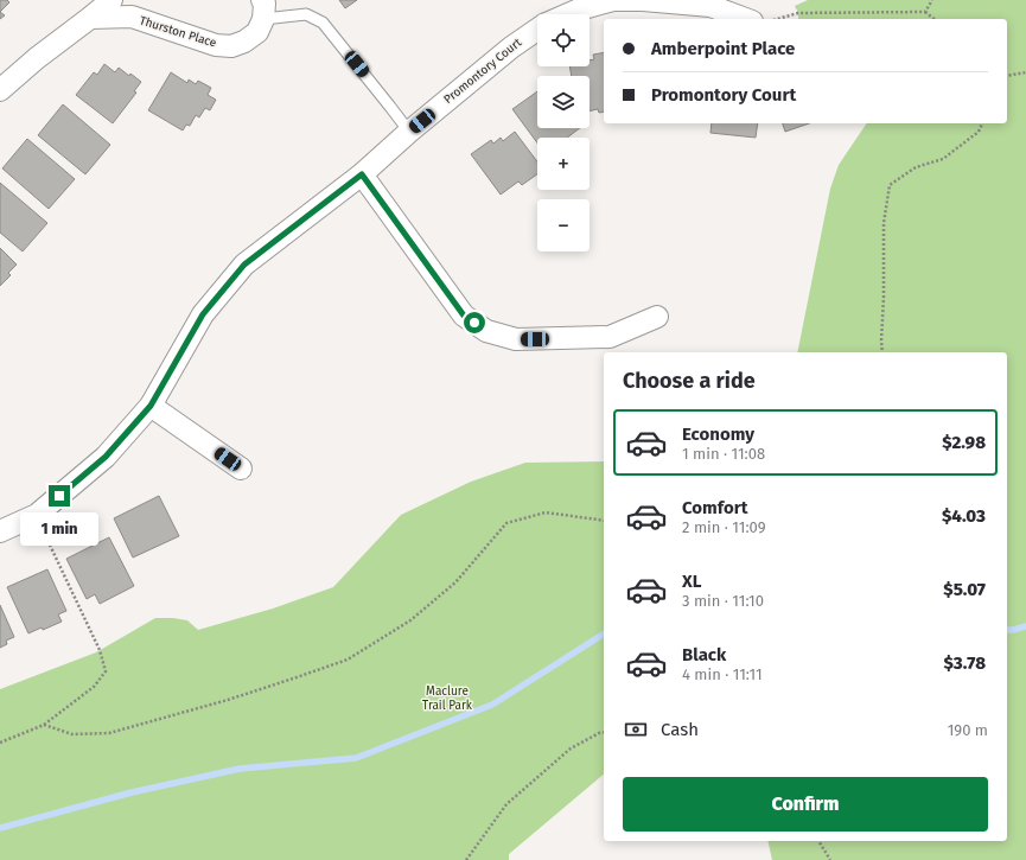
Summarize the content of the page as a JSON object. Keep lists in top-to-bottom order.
{
  "streets": {
    "street": ["Thurston Place", "Promontory Court"]
  },
  "parks": ["Maclure Trail Park"],
  "page": {
    "map_buttons": ["+", "−"],
    "banner": ["Amberpoint Place", "Promontory Court"],
    "heading": "Choose a ride",
    "list": [
      {
        "name": "Economy",
        "note": "1 min · 11:08",
        "value": "$2.98"
      },
      {
        "name": "Comfort",
        "note": "2 min · 11:09",
        "value": "$4.03"
      },
      {
        "name": "XL",
        "note": "3 min · 11:10",
        "value": "$5.07"
      },
      {
        "name": "Black",
        "note": "4 min · 11:11",
        "value": "$3.78"
      }
    ],
    "bubble": "1 min",
    "pay": ["Cash", "190 m"],
    "buttons": "Confirm"
  }
}
